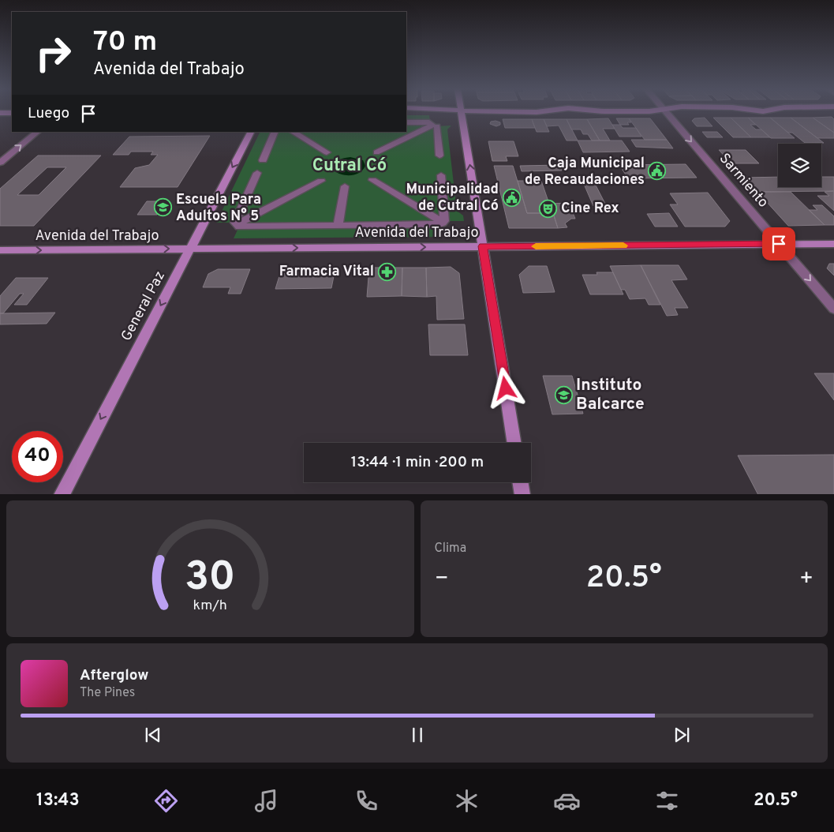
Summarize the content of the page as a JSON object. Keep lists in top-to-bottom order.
{
  "streets": {
    "street": ["Sarmiento", "Avenida del Trabajo", "General Paz"]
  },
  "crossings": [
    ["Sarmiento", "Avenida del Trabajo"],
    ["Avenida del Trabajo", "General Paz"]
  ],
  "one_way": ["Sarmiento", "General Paz"],
  "districts": ["Cutral Có"],
  "places": {
    "public building": ["Caja Municipal de Recaudaciones", "Municipalidad de Cutral Có"],
    "school or university": ["Escuela Para Adultos N° 5", "Instituto Balcarce"],
    "theatre": ["Cine Rex"],
    "pharmacy": ["Farmacia Vital"]
  },
  "page": {
    "turn": ["70 m", "Avenida del Trabajo"],
    "then": "Luego",
    "limit": "40",
    "trip": "13:44 · 1 min · 200 m",
    "tile": "Clima",
    "heat": ["−", "20.5°", "+"],
    "song": ["Afterglow", "The Pines"],
    "tabs": ["13:43", "20.5°"],
    "gauge": ["30", "km/h"]
  }
}
